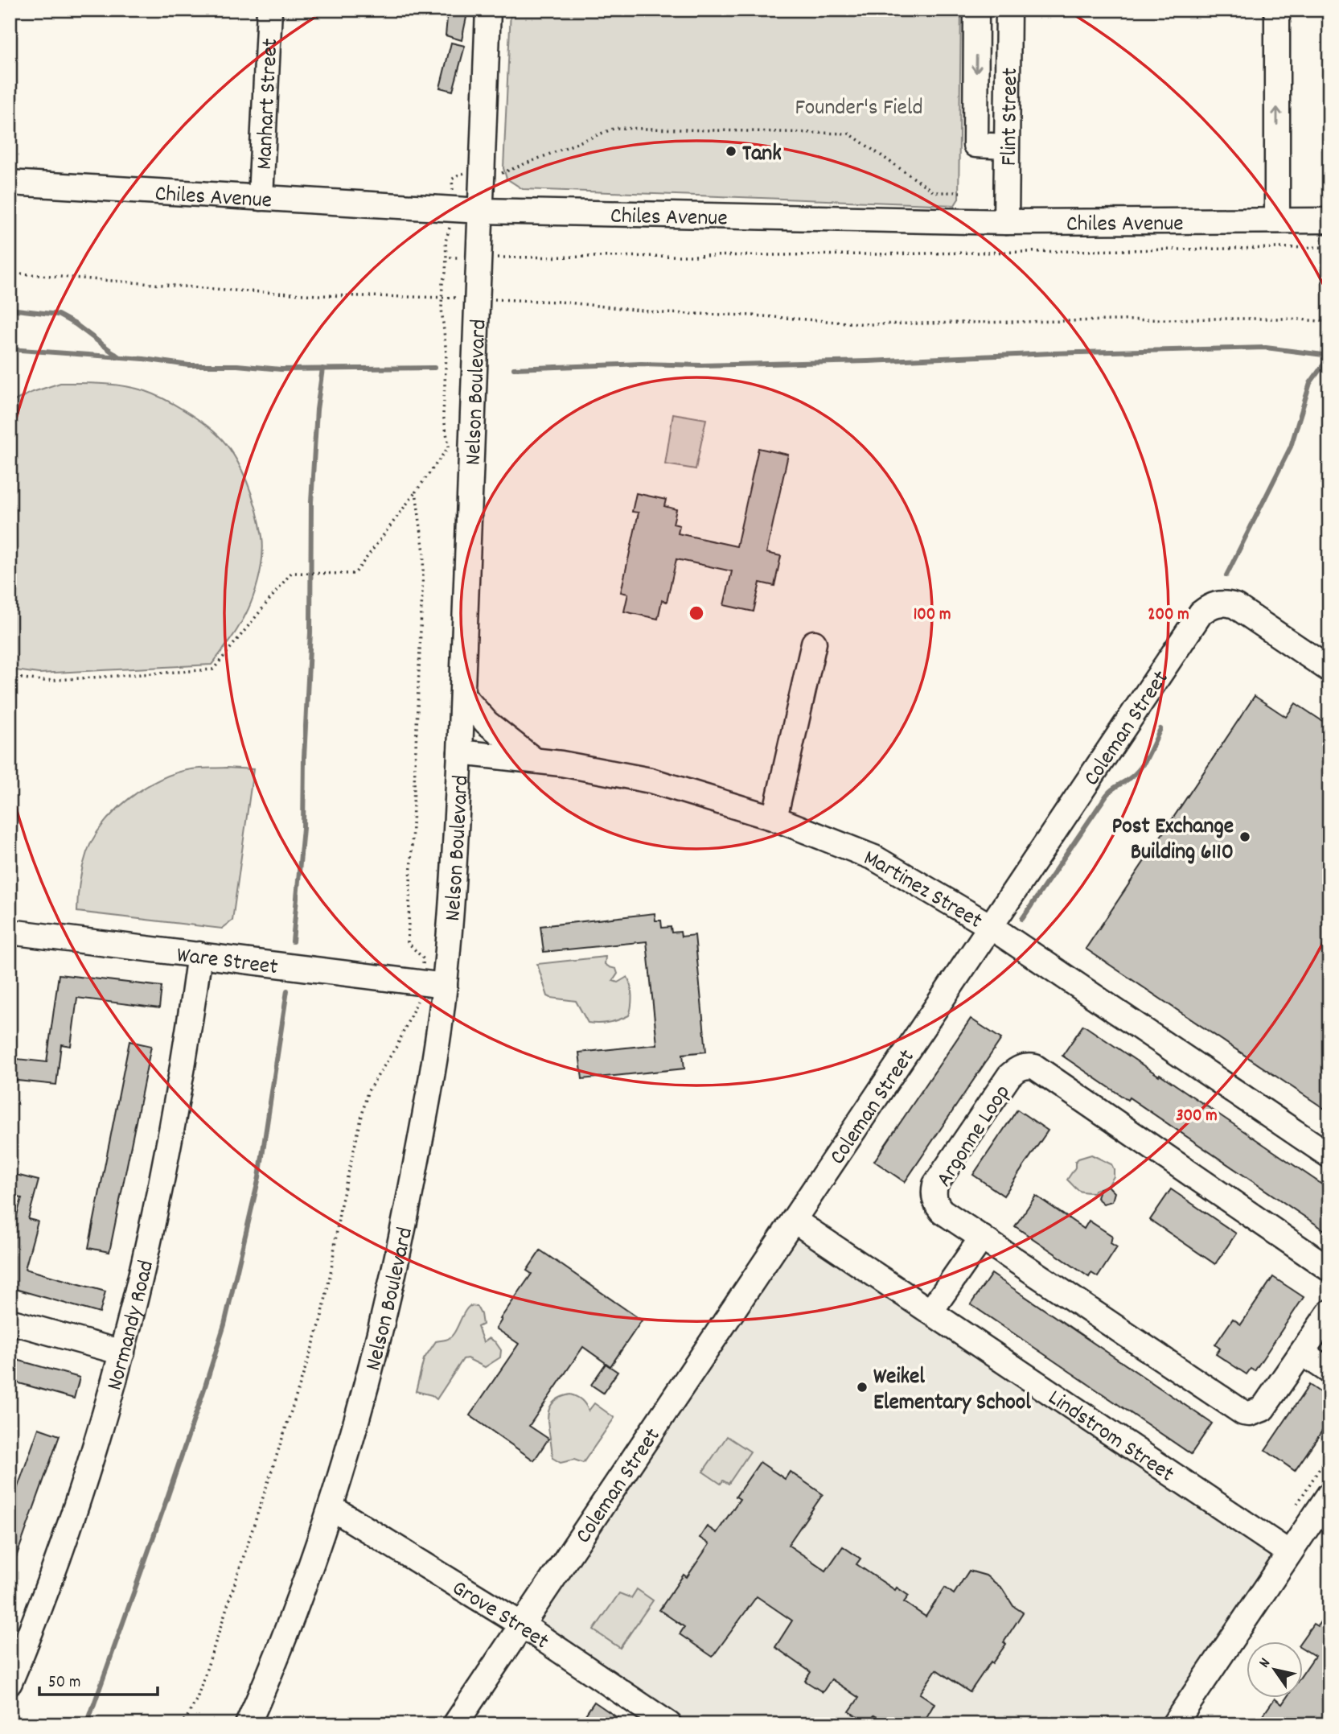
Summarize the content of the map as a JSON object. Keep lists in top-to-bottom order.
{
  "streets": {
    "street": [
      "Manhart Street",
      "Flint Street",
      "Chiles Avenue",
      "Nelson Boulevard",
      "Coleman Street",
      "Martinez Street",
      "Ware Street",
      "Argonne Loop",
      "Normandy Road",
      "Lindstrom Street",
      "Grove Street"
    ]
  },
  "crossings": [
    ["Manhart Street", "Chiles Avenue"],
    ["Flint Street", "Chiles Avenue"],
    ["Chiles Avenue", "Nelson Boulevard"],
    ["Nelson Boulevard", "Martinez Street"],
    ["Nelson Boulevard", "Ware Street"],
    ["Nelson Boulevard", "Grove Street"],
    ["Coleman Street", "Martinez Street"],
    ["Coleman Street", "Lindstrom Street"],
    ["Coleman Street", "Grove Street"],
    ["Ware Street", "Normandy Road"]
  ],
  "parks": ["Founder's Field"],
  "places": ["Tank", "Post Exchange Building 6110", "Weikel Elementary School"],
  "scale_bar": "50 m",
  "north": "top left",
  "rings": ["100 m", "200 m", "300 m"]
}
